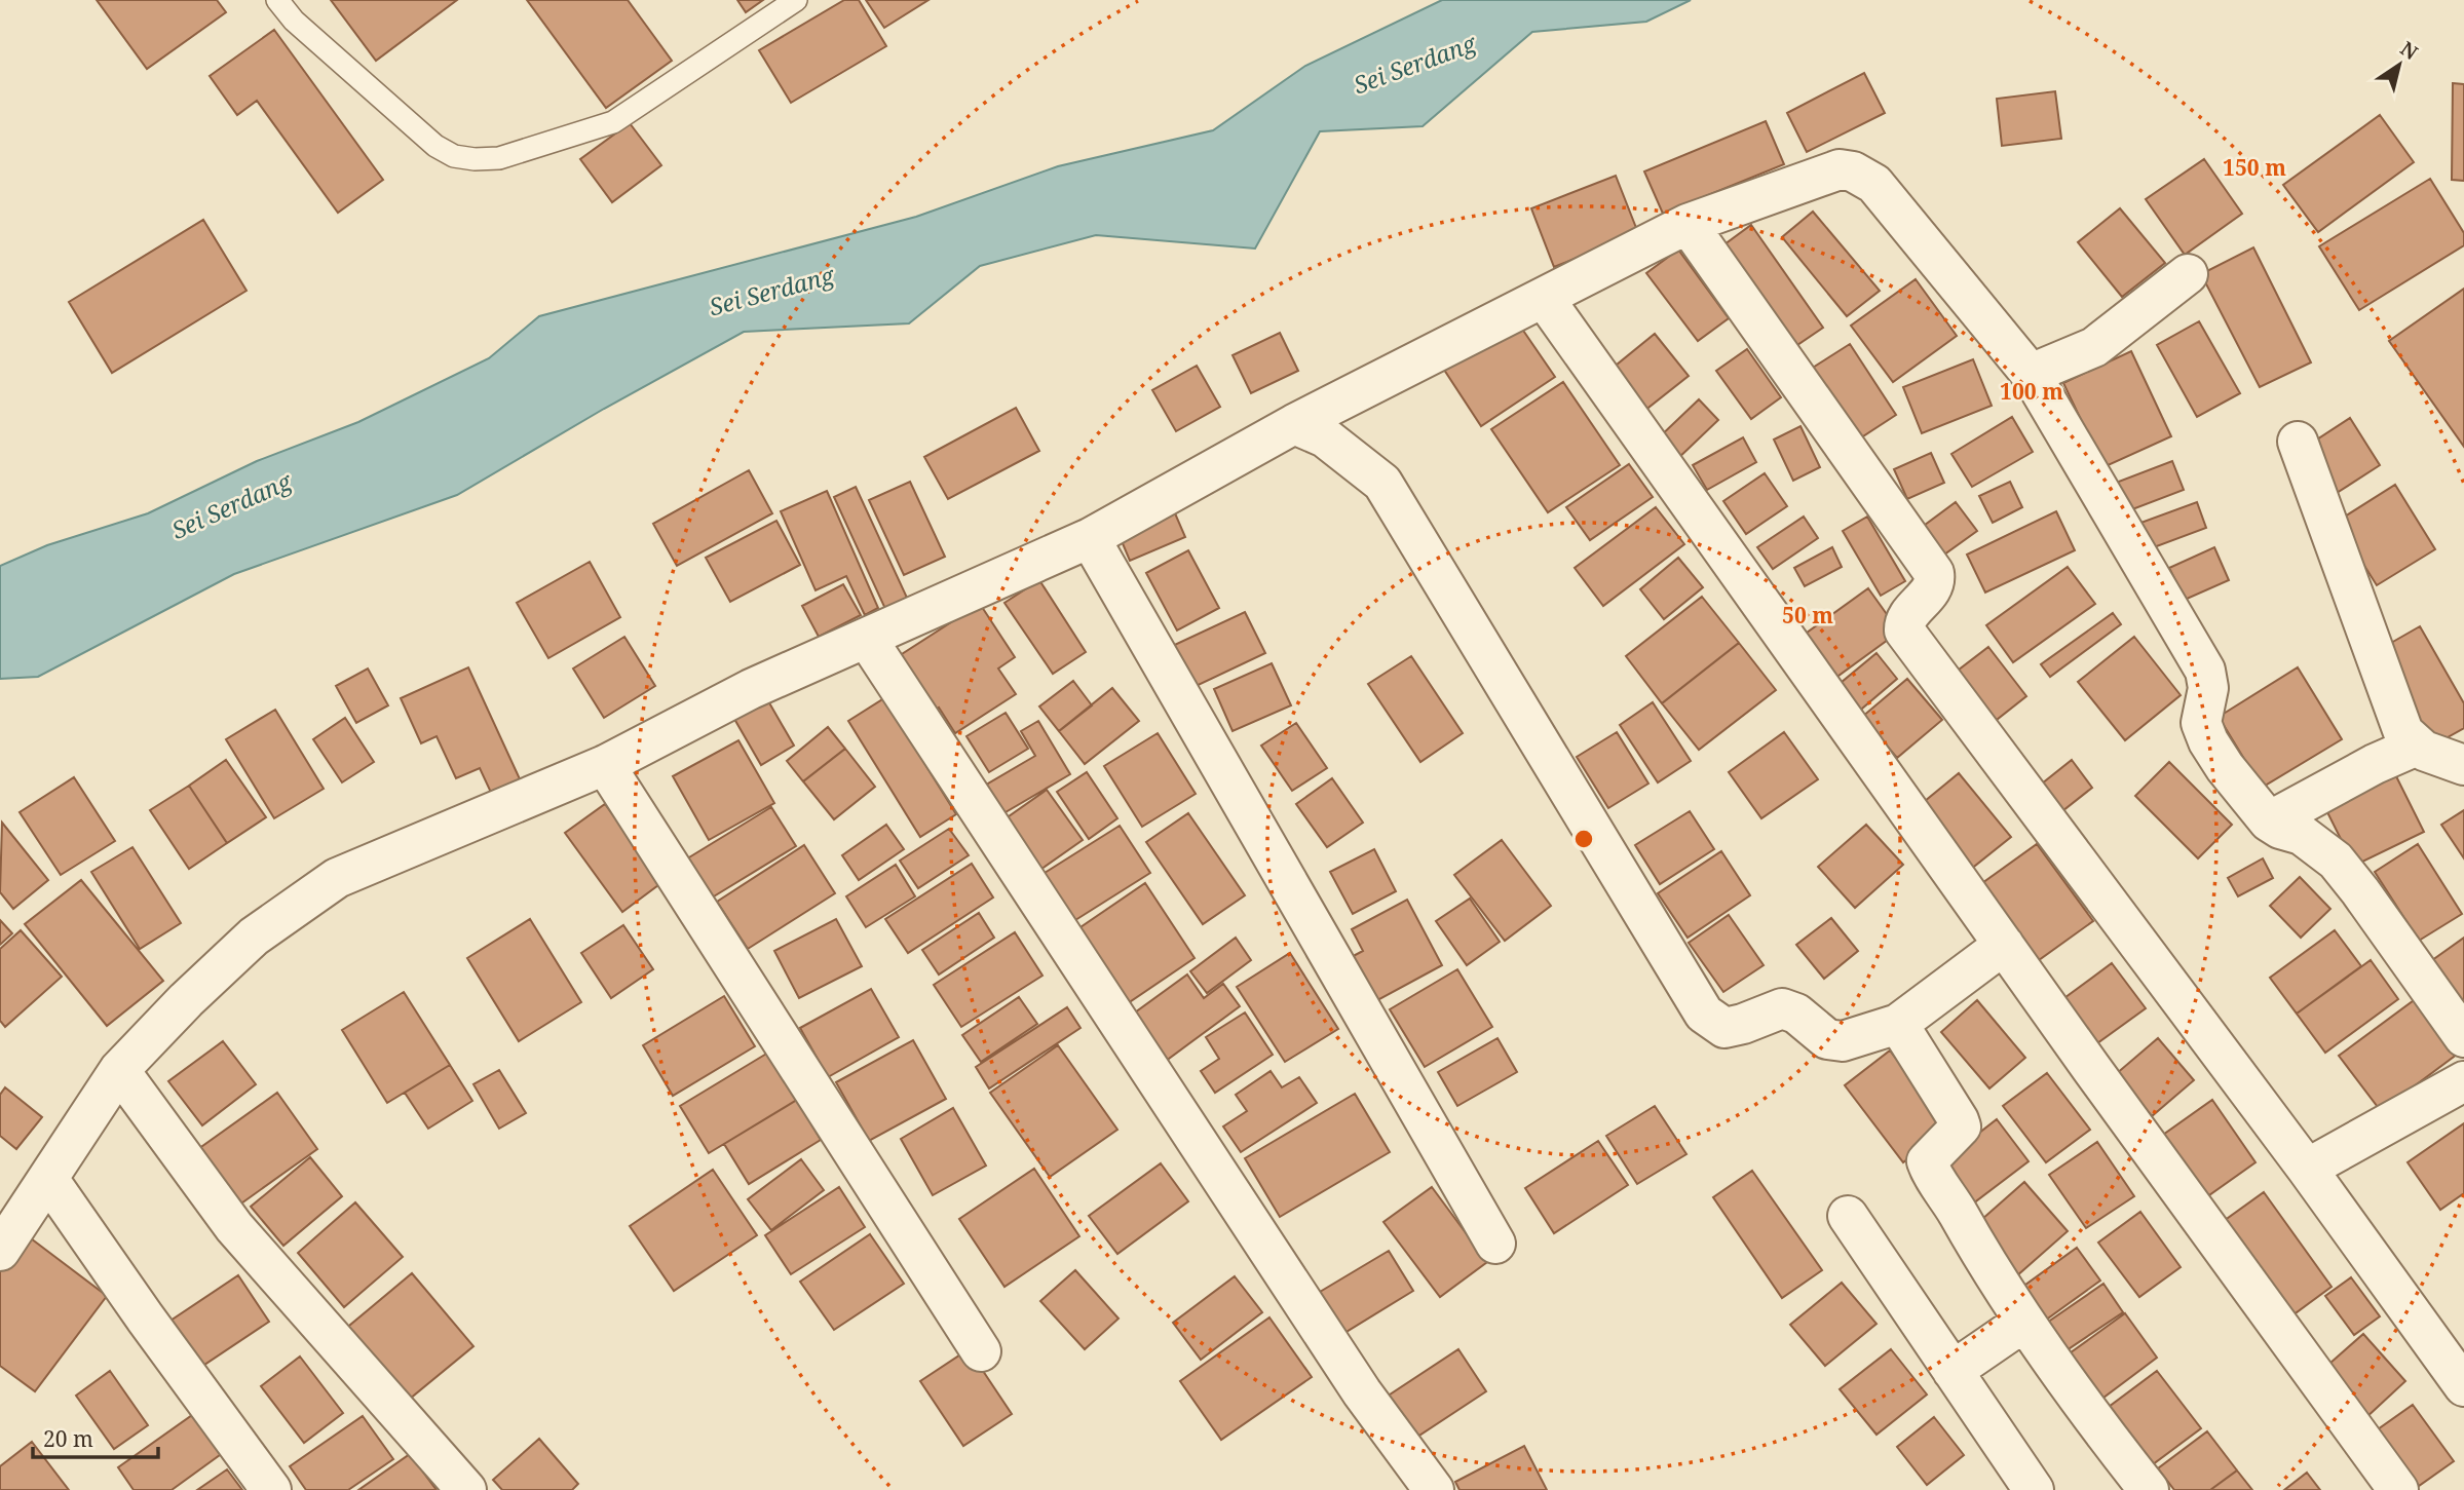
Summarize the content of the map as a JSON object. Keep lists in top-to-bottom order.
{
  "water": ["Sei Serdang"],
  "scale_bar": "20 m",
  "north": "top right",
  "rings": ["150 m", "100 m", "50 m"]
}
